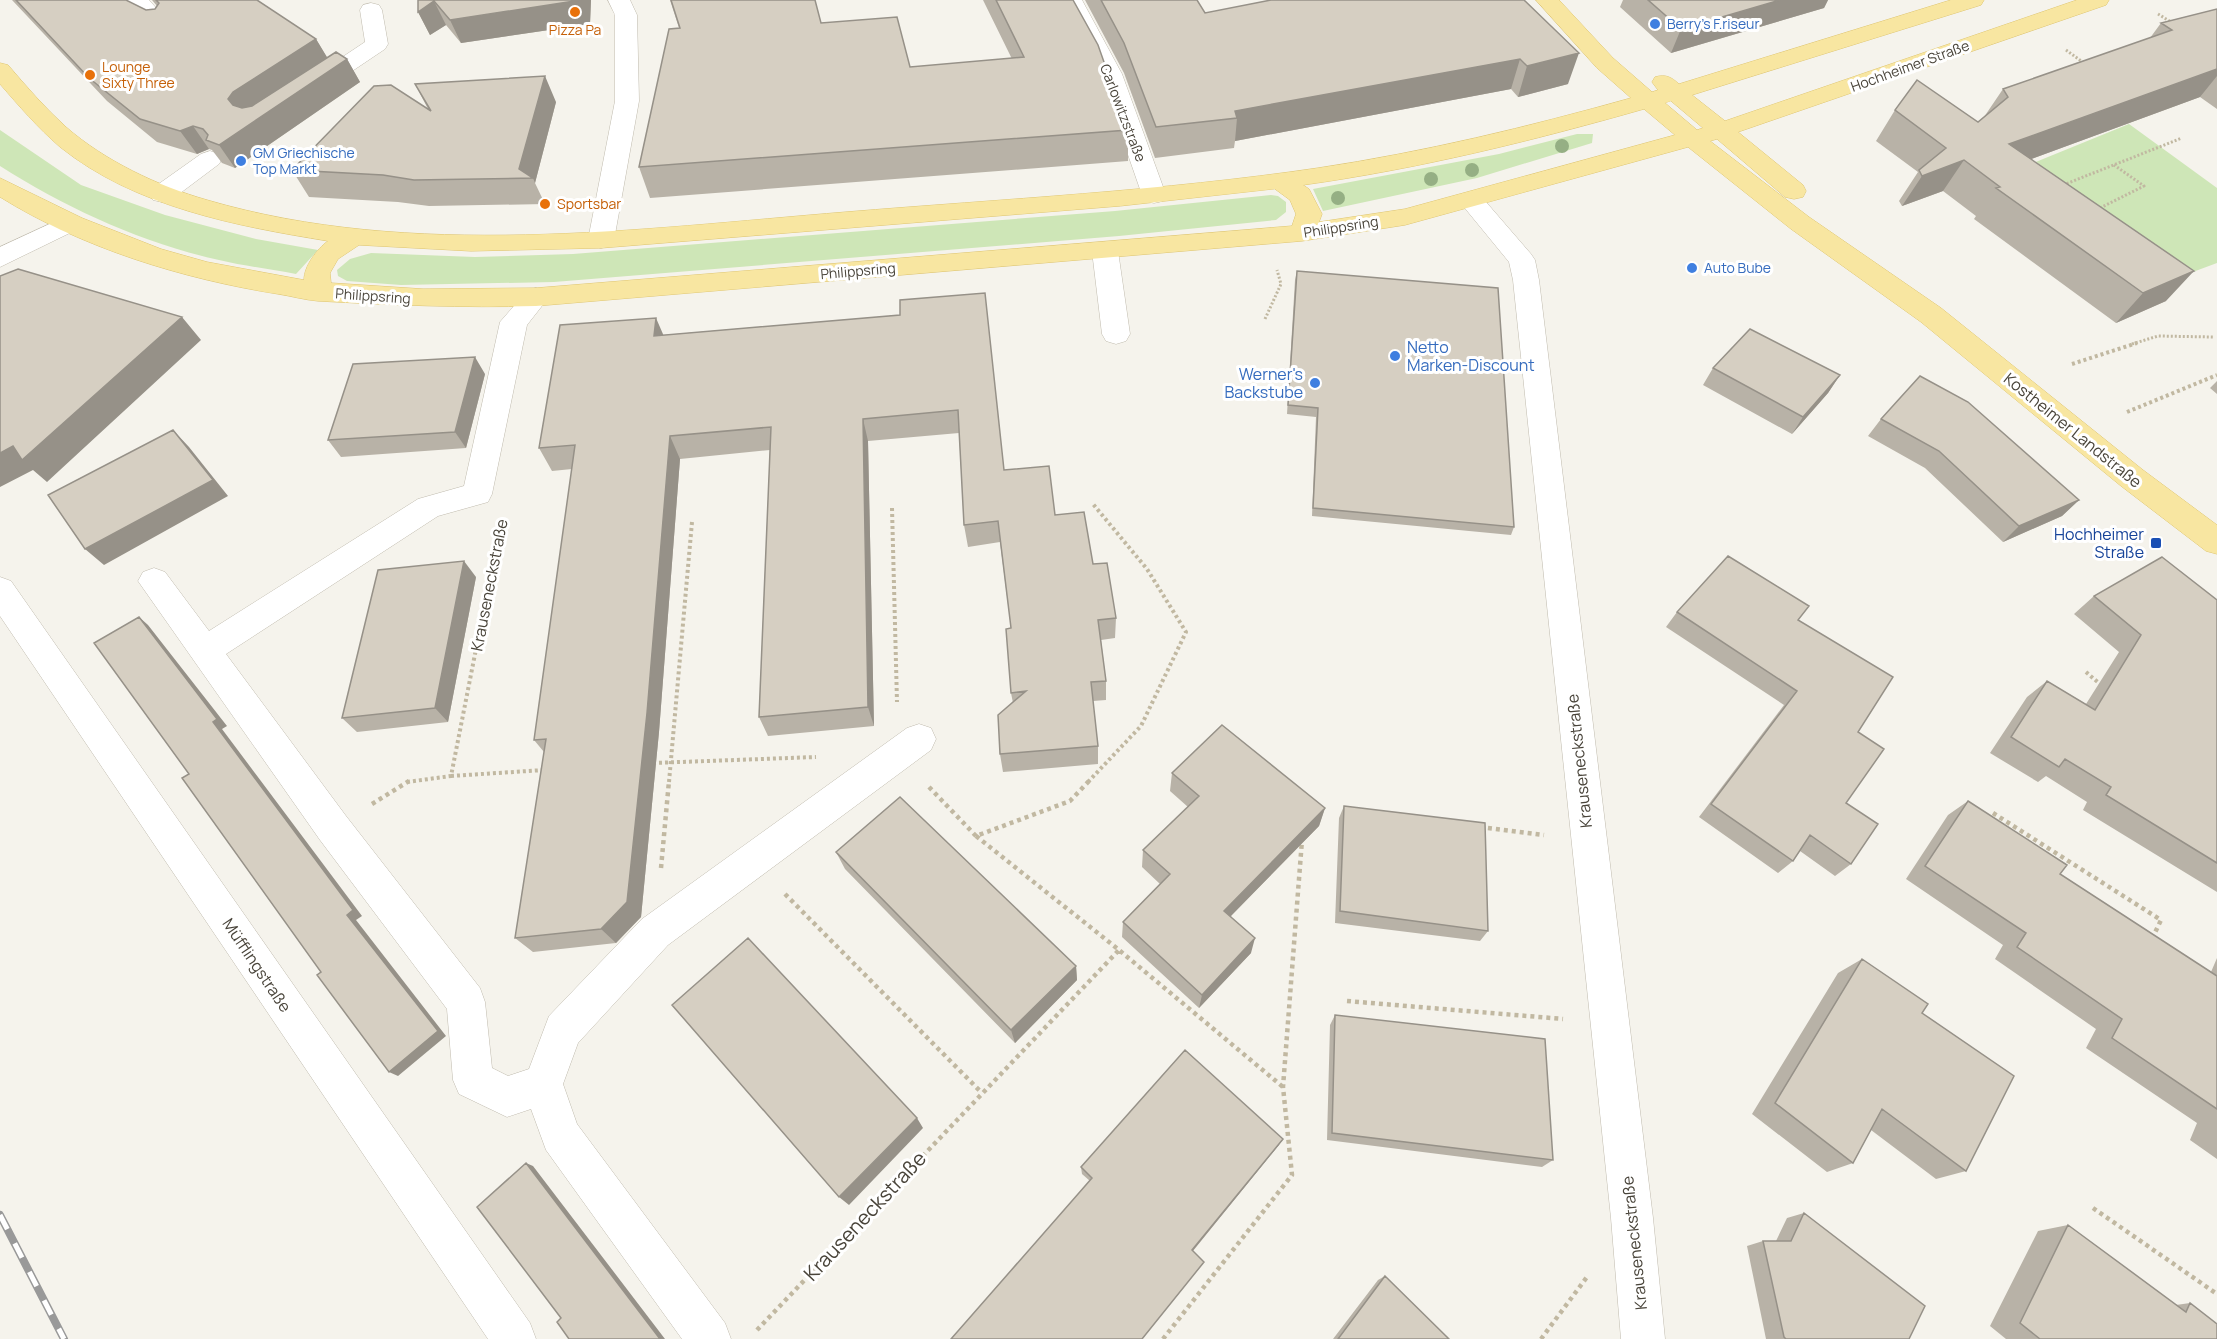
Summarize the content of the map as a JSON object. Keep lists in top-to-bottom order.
{
  "streets": {
    "main road": ["Hochheimer Straße", "Philippsring", "Kostheimer Landstraße"],
    "street": ["Carlowitzstraße", "Krauseneckstraße", "Müfflingstraße"]
  },
  "crossings": [
    ["Hochheimer Straße", "Philippsring"],
    ["Hochheimer Straße", "Kostheimer Landstraße"],
    ["Philippsring", "Kostheimer Landstraße"],
    ["Philippsring", "Krauseneckstraße"]
  ],
  "places": {
    "other": [
      "Pizza Pa",
      "Berry's F.riseur",
      "Lounge Sixty Three",
      "GM Griechische Top Markt",
      "Sportsbar",
      "Auto Bube",
      "Netto Marken-Discount",
      "Werner's Backstube"
    ],
    "transit": ["Hochheimer Straße"]
  }
}
